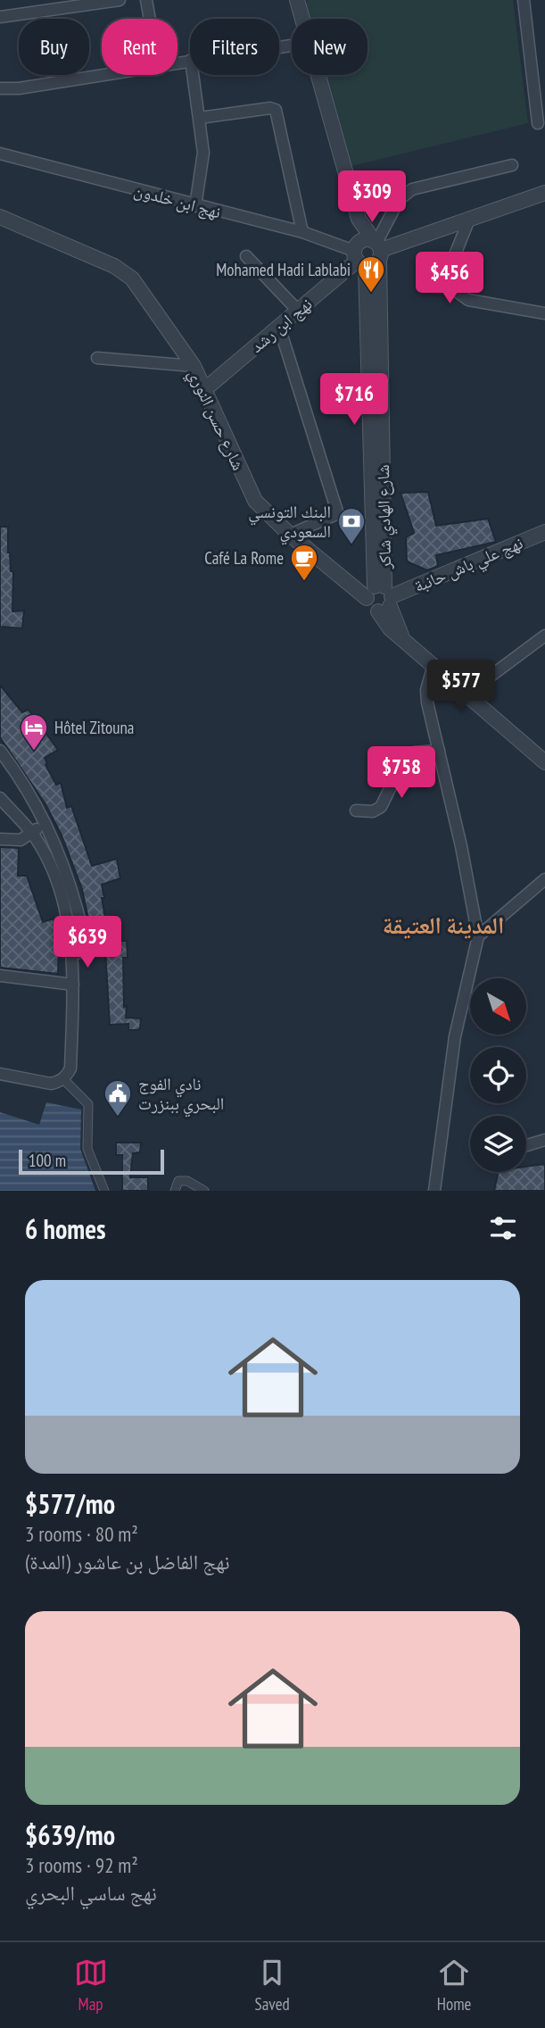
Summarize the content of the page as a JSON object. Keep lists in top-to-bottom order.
{
  "streets": {
    "street": [
      "نهج ابن خلدون",
      "نهج ابن رشد",
      "شارع حسن النوري",
      "شارع الهادي شاكر",
      "نهج علي باش حانبة"
    ]
  },
  "crossings": [
    ["نهج ابن خلدون", "نهج ابن رشد"],
    ["نهج ابن خلدون", "شارع الهادي شاكر"],
    ["نهج ابن رشد", "شارع حسن النوري"],
    ["نهج ابن رشد", "شارع الهادي شاكر"],
    ["شارع حسن النوري", "شارع الهادي شاكر"],
    ["شارع حسن النوري", "نهج علي باش حانبة"],
    ["شارع الهادي شاكر", "نهج علي باش حانبة"]
  ],
  "districts": ["المدينة العتيقة"],
  "places": {
    "restaurant": ["Mohamed Hadi Lablabi"],
    "bank": ["البنك التونسي السعودي"],
    "cafe": ["Café La Rome"],
    "hotel": ["Hôtel Zitouna"],
    "public building": ["نادي الفوج البحري ببنزرت"]
  },
  "scale_bar": "100 m",
  "north": "bottom right",
  "page": {
    "chip": [
      "Buy",
      "Rent",
      "Filters",
      "New"
    ],
    "price": [
      "$309",
      "$456",
      "$716",
      "$577",
      "$758",
      "$639"
    ],
    "scale": "100 m",
    "heading": "6 homes",
    "list": [
      {
        "name": "$577/mo",
        "note": "3 rooms · 80 m² · نهج الفاضل بن عاشور (المدة)"
      },
      {
        "name": "$639/mo",
        "note": "3 rooms · 92 m² · نهج ساسي البحري"
      }
    ],
    "tabs": ["Map", "Saved", "Home"]
  }
}
